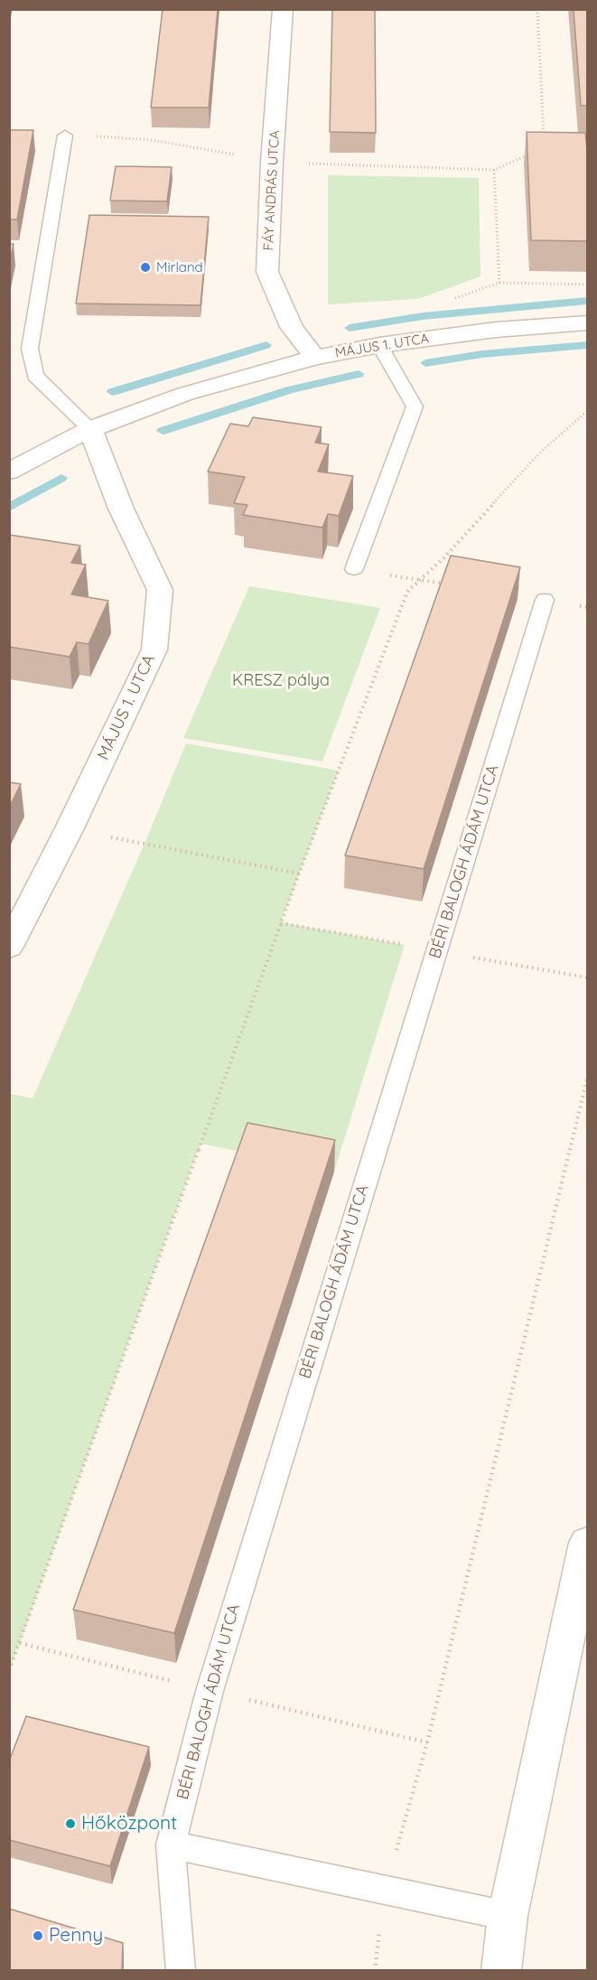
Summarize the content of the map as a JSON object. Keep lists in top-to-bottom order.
{
  "streets": {
    "street": ["FÁY ANDRÁS UTCA", "MÁJUS 1. UTCA"],
    "lane": ["BÉRI BALOGH ÁDÁM UTCA"]
  },
  "crossings": [
    ["FÁY ANDRÁS UTCA", "MÁJUS 1. UTCA"]
  ],
  "parks": ["KRESZ pálya"],
  "places": ["Mirland", "Hőközpont", "Penny"]
}
